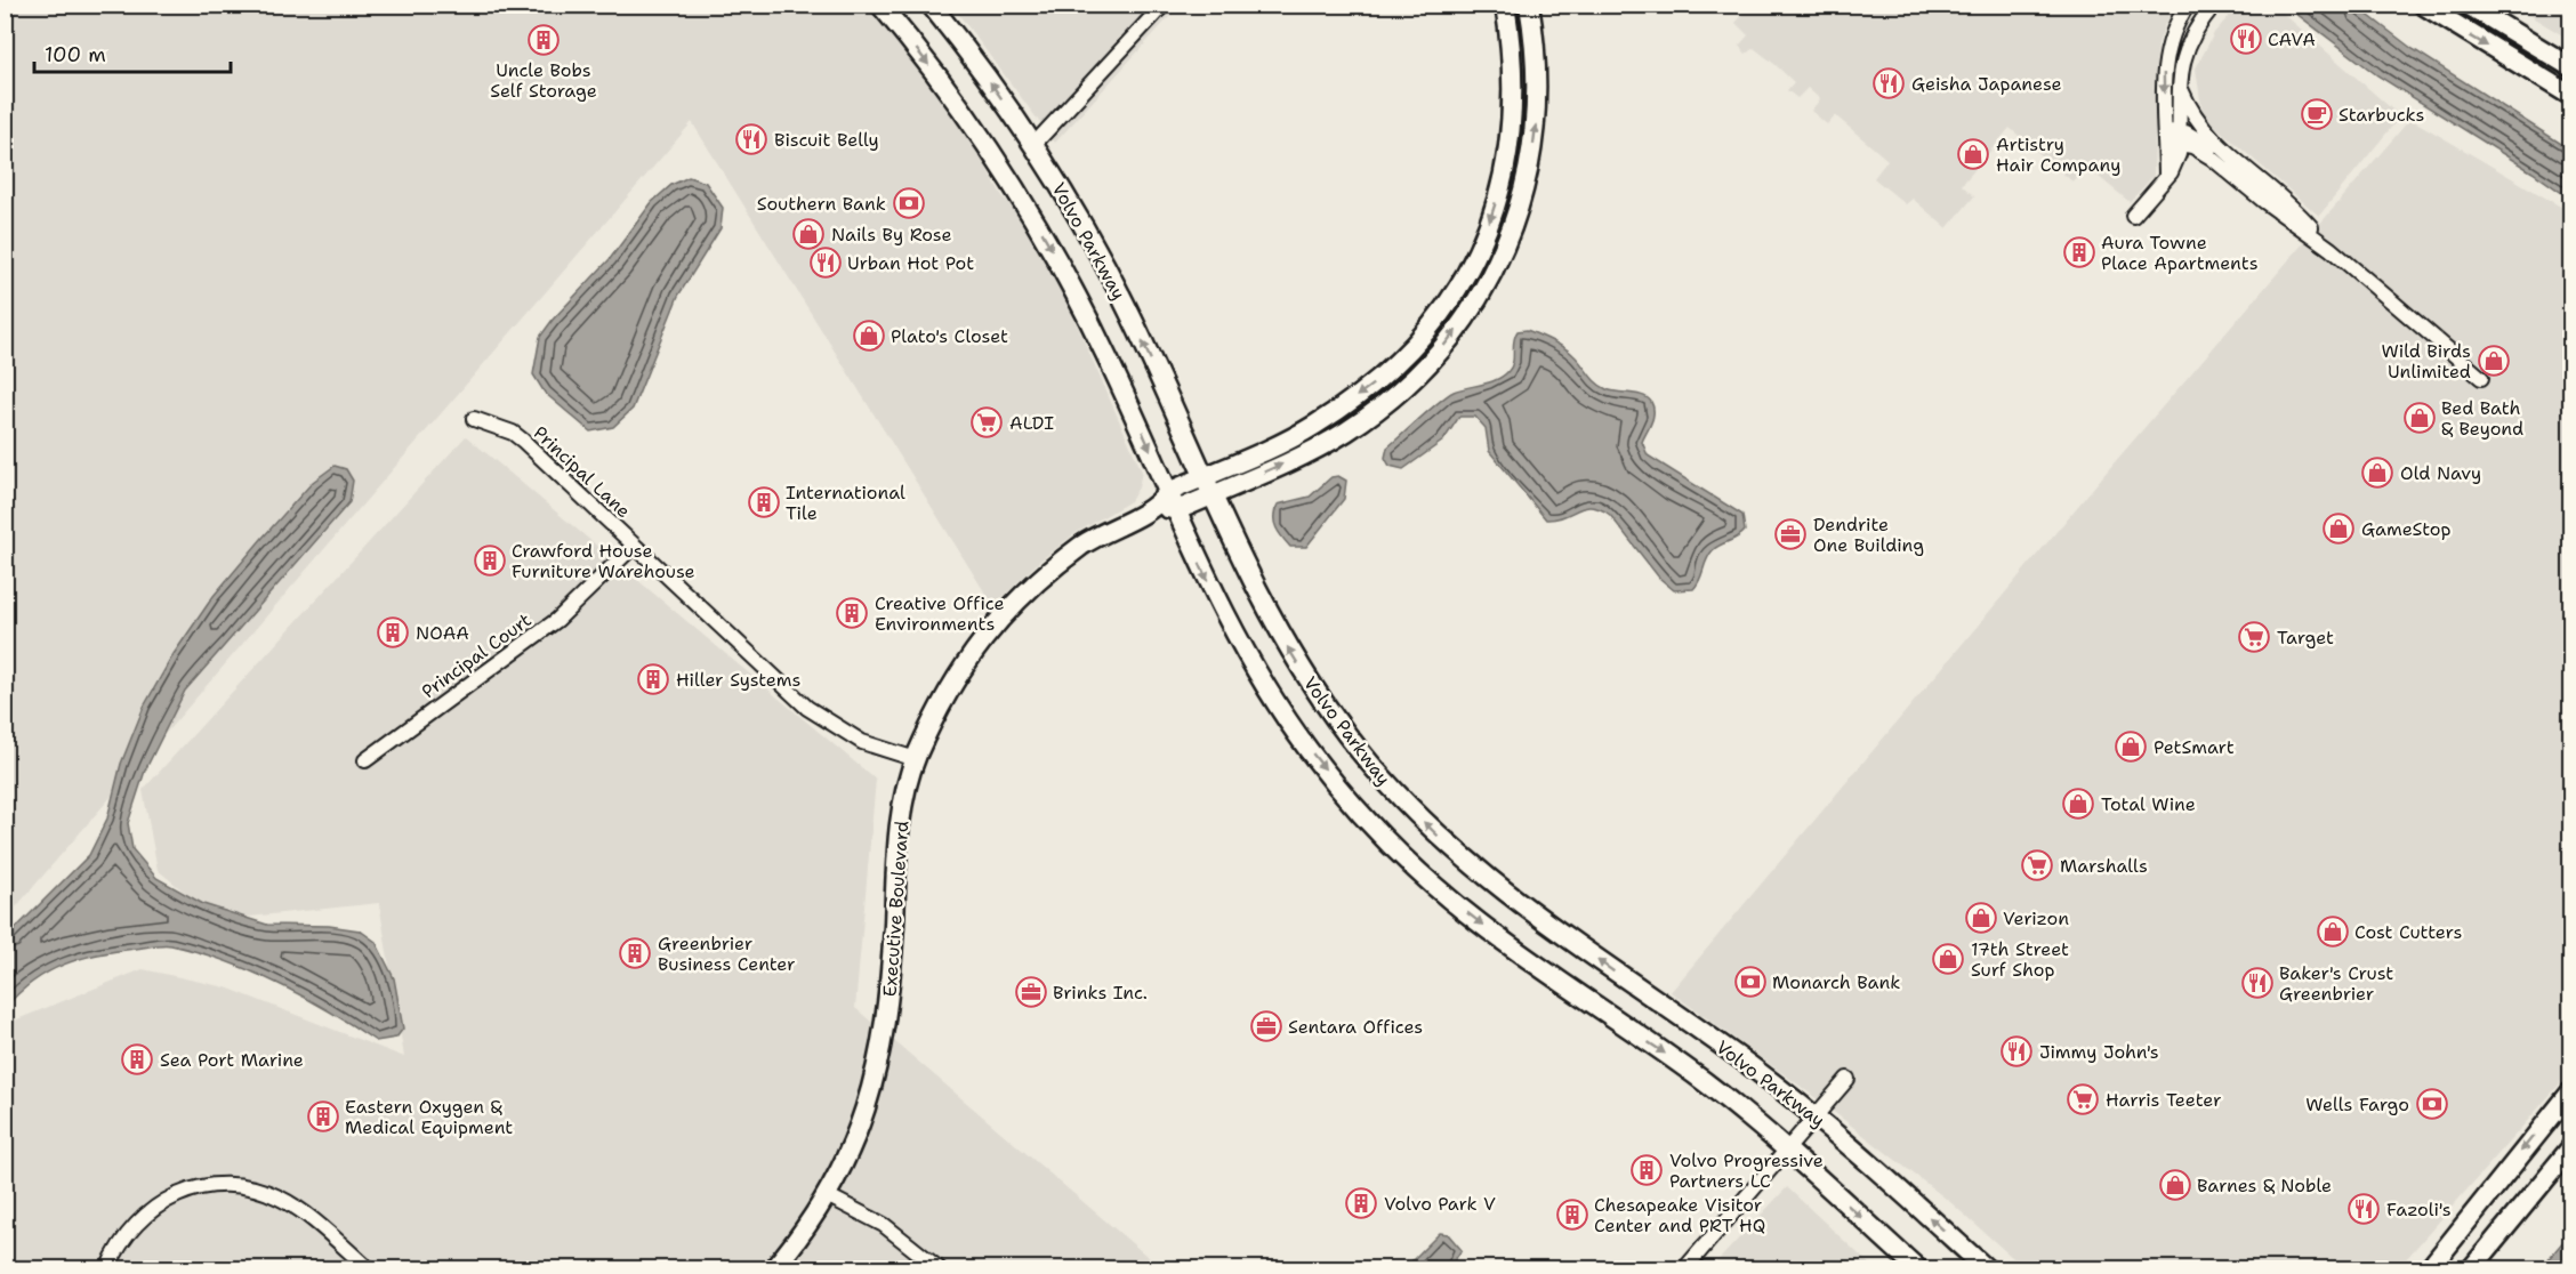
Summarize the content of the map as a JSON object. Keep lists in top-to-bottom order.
{
  "streets": {
    "main road": ["Volvo Parkway", "Executive Boulevard"],
    "street": ["Principal Lane", "Principal Court"]
  },
  "crossings": [
    ["Volvo Parkway", "Executive Boulevard"],
    ["Principal Lane", "Principal Court"],
    ["Principal Lane", "Executive Boulevard"]
  ],
  "places": {
    "restaurant": [
      "CAVA",
      "Geisha Japanese",
      "Biscuit Belly",
      "Urban Hot Pot",
      "Baker's Crust Greenbrier",
      "Jimmy John's",
      "Fazoli's"
    ],
    "building": [
      "Uncle Bobs Self Storage",
      "Aura Towne Place Apartments",
      "International Tile",
      "Crawford House Furniture Warehouse",
      "Creative Office Environments",
      "NOAA",
      "Hiller Systems",
      "Greenbrier Business Center",
      "Sea Port Marine",
      "Eastern Oxygen & Medical Equipment",
      "Volvo Progressive Partners LC",
      "Volvo Park V",
      "Chesapeake Visitor Center and PRT HQ"
    ],
    "cafe": ["Starbucks"],
    "shop": [
      "Artistry Hair Company",
      "Nails By Rose",
      "Plato's Closet",
      "Wild Birds Unlimited",
      "Bed Bath & Beyond",
      "Old Navy",
      "GameStop",
      "PetSmart",
      "Total Wine",
      "Verizon",
      "Cost Cutters",
      "17th Street Surf Shop",
      "Barnes & Noble"
    ],
    "bank": ["Southern Bank", "Monarch Bank", "Wells Fargo"],
    "supermarket": [
      "ALDI",
      "Target",
      "Marshalls",
      "Harris Teeter"
    ],
    "office": ["Dendrite One Building", "Brinks Inc.", "Sentara Offices"]
  },
  "scale_bar": "100 m"
}
